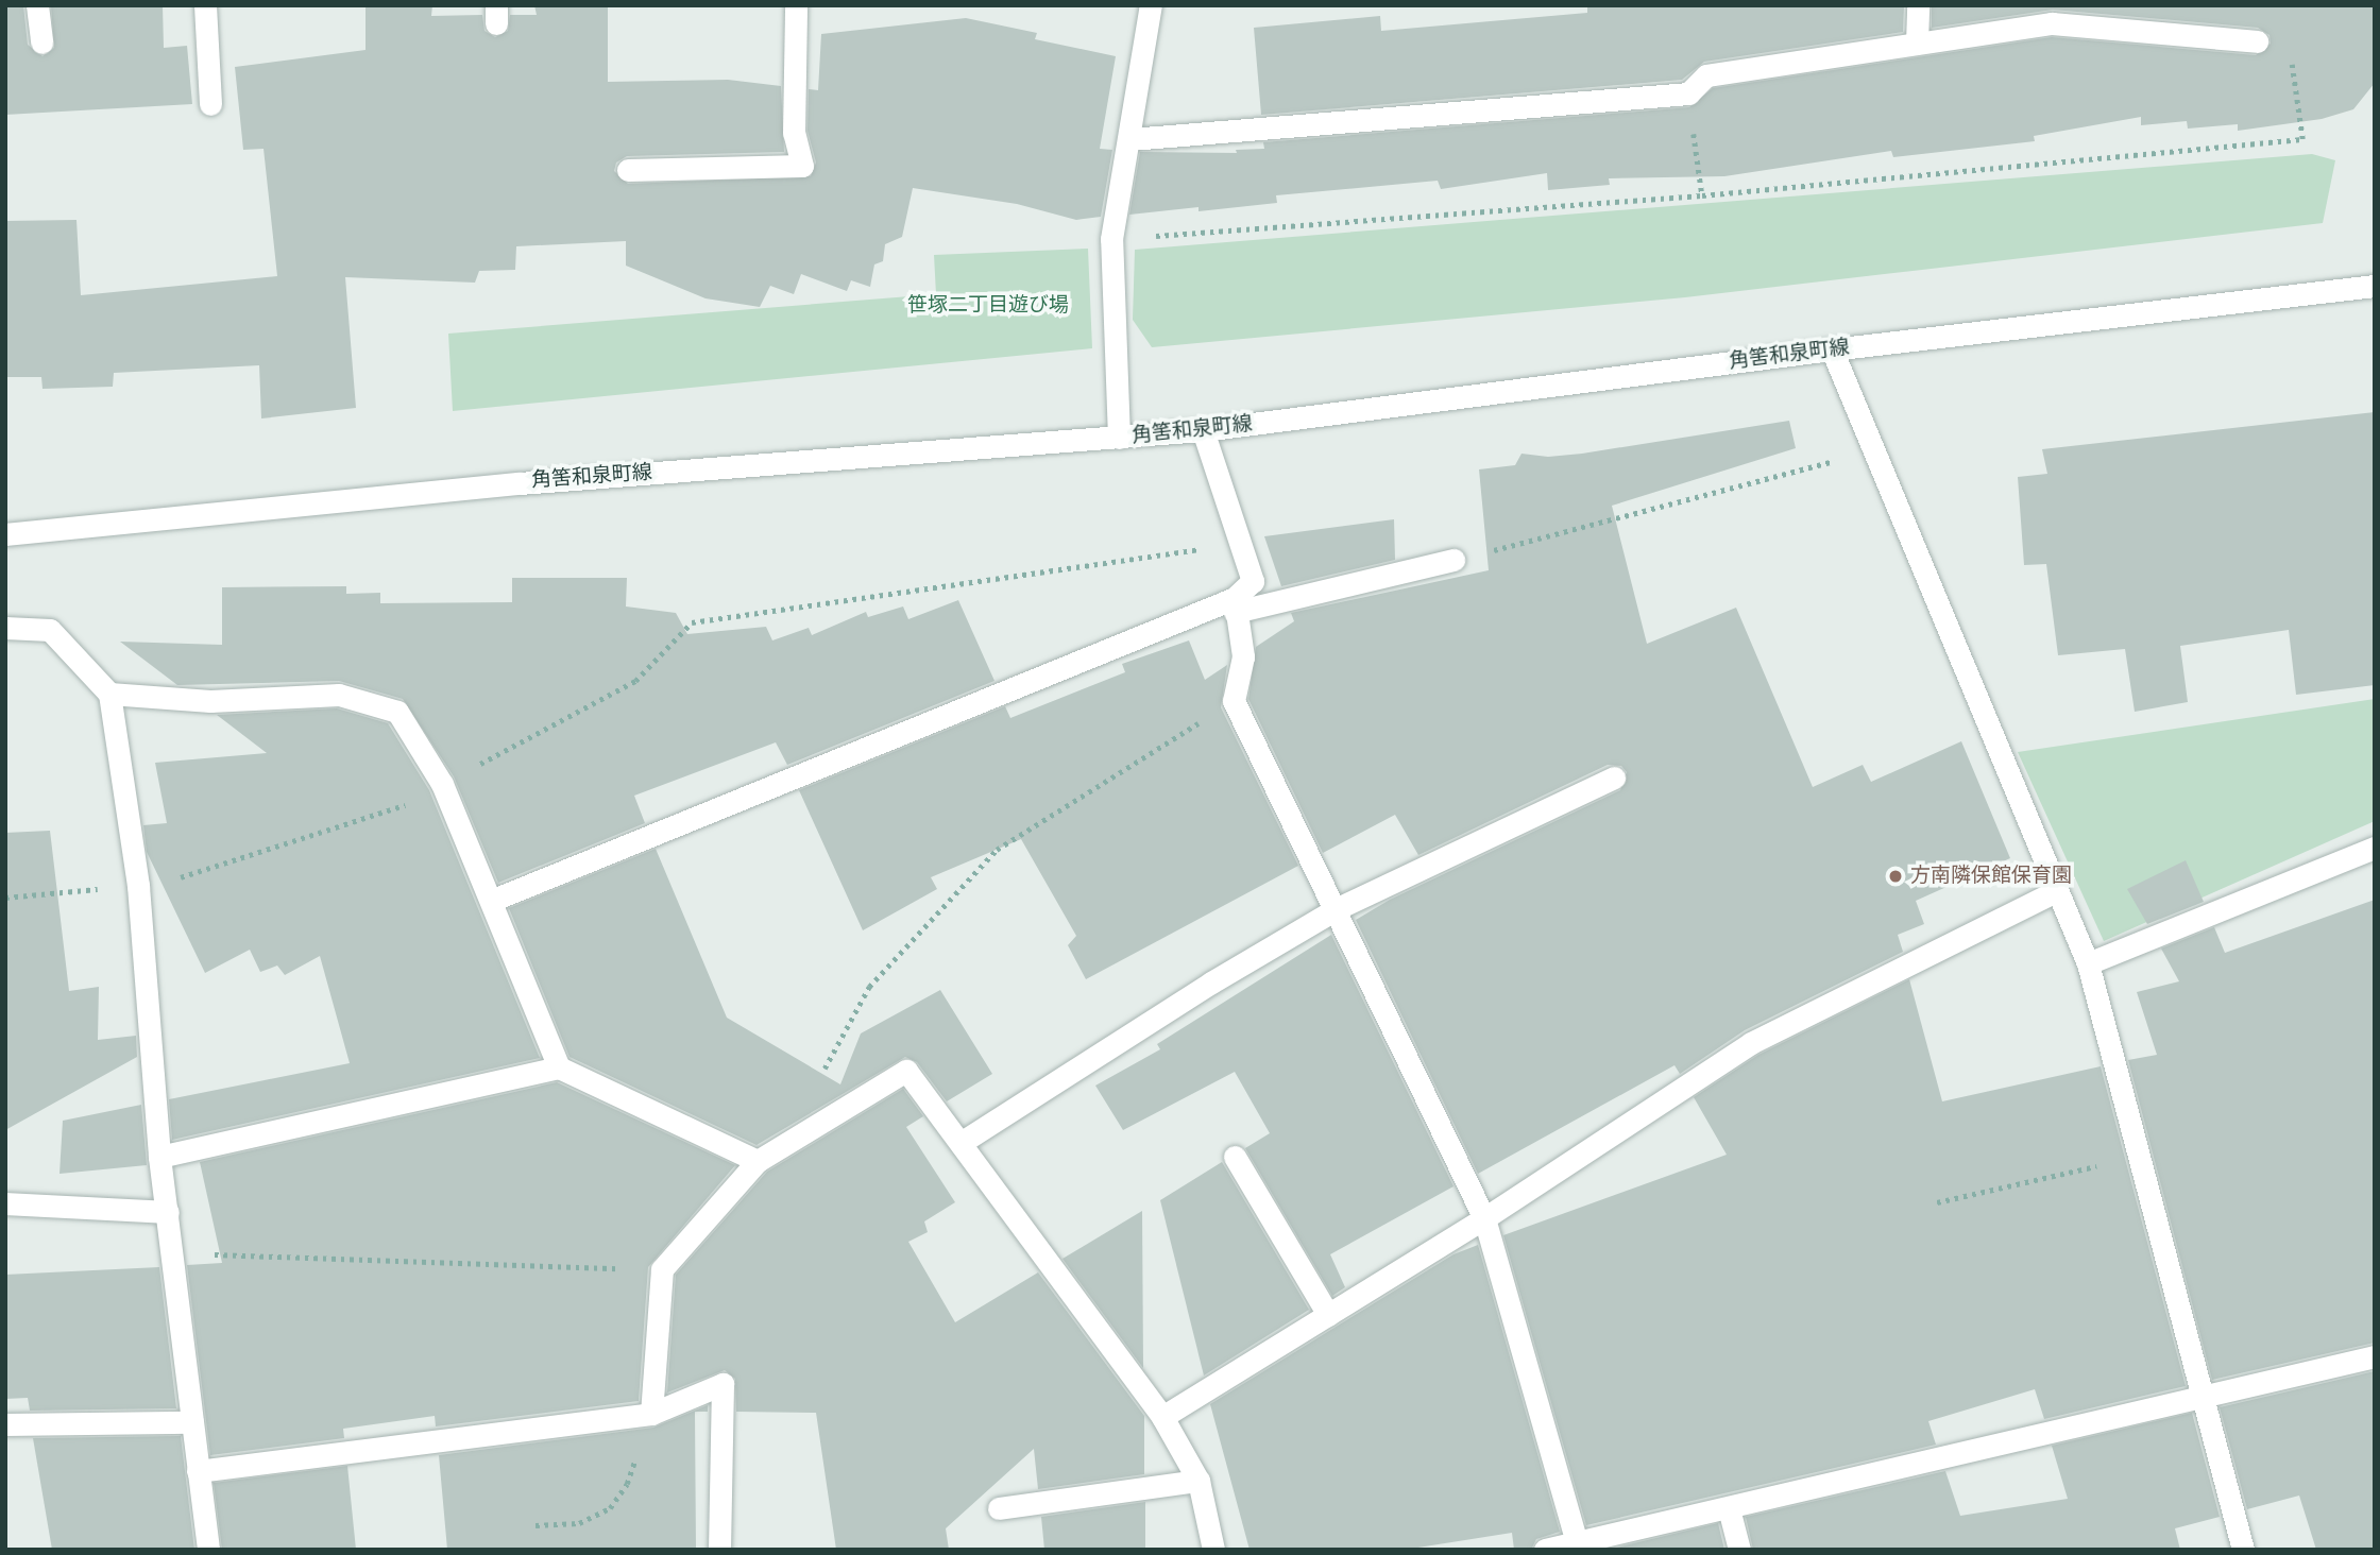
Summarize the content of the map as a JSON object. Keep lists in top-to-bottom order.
{
  "streets": {
    "main road": ["角筈和泉町線"]
  },
  "parks": ["笹塚二丁目遊び場"],
  "places": ["方南隣保館保育園"]
}
